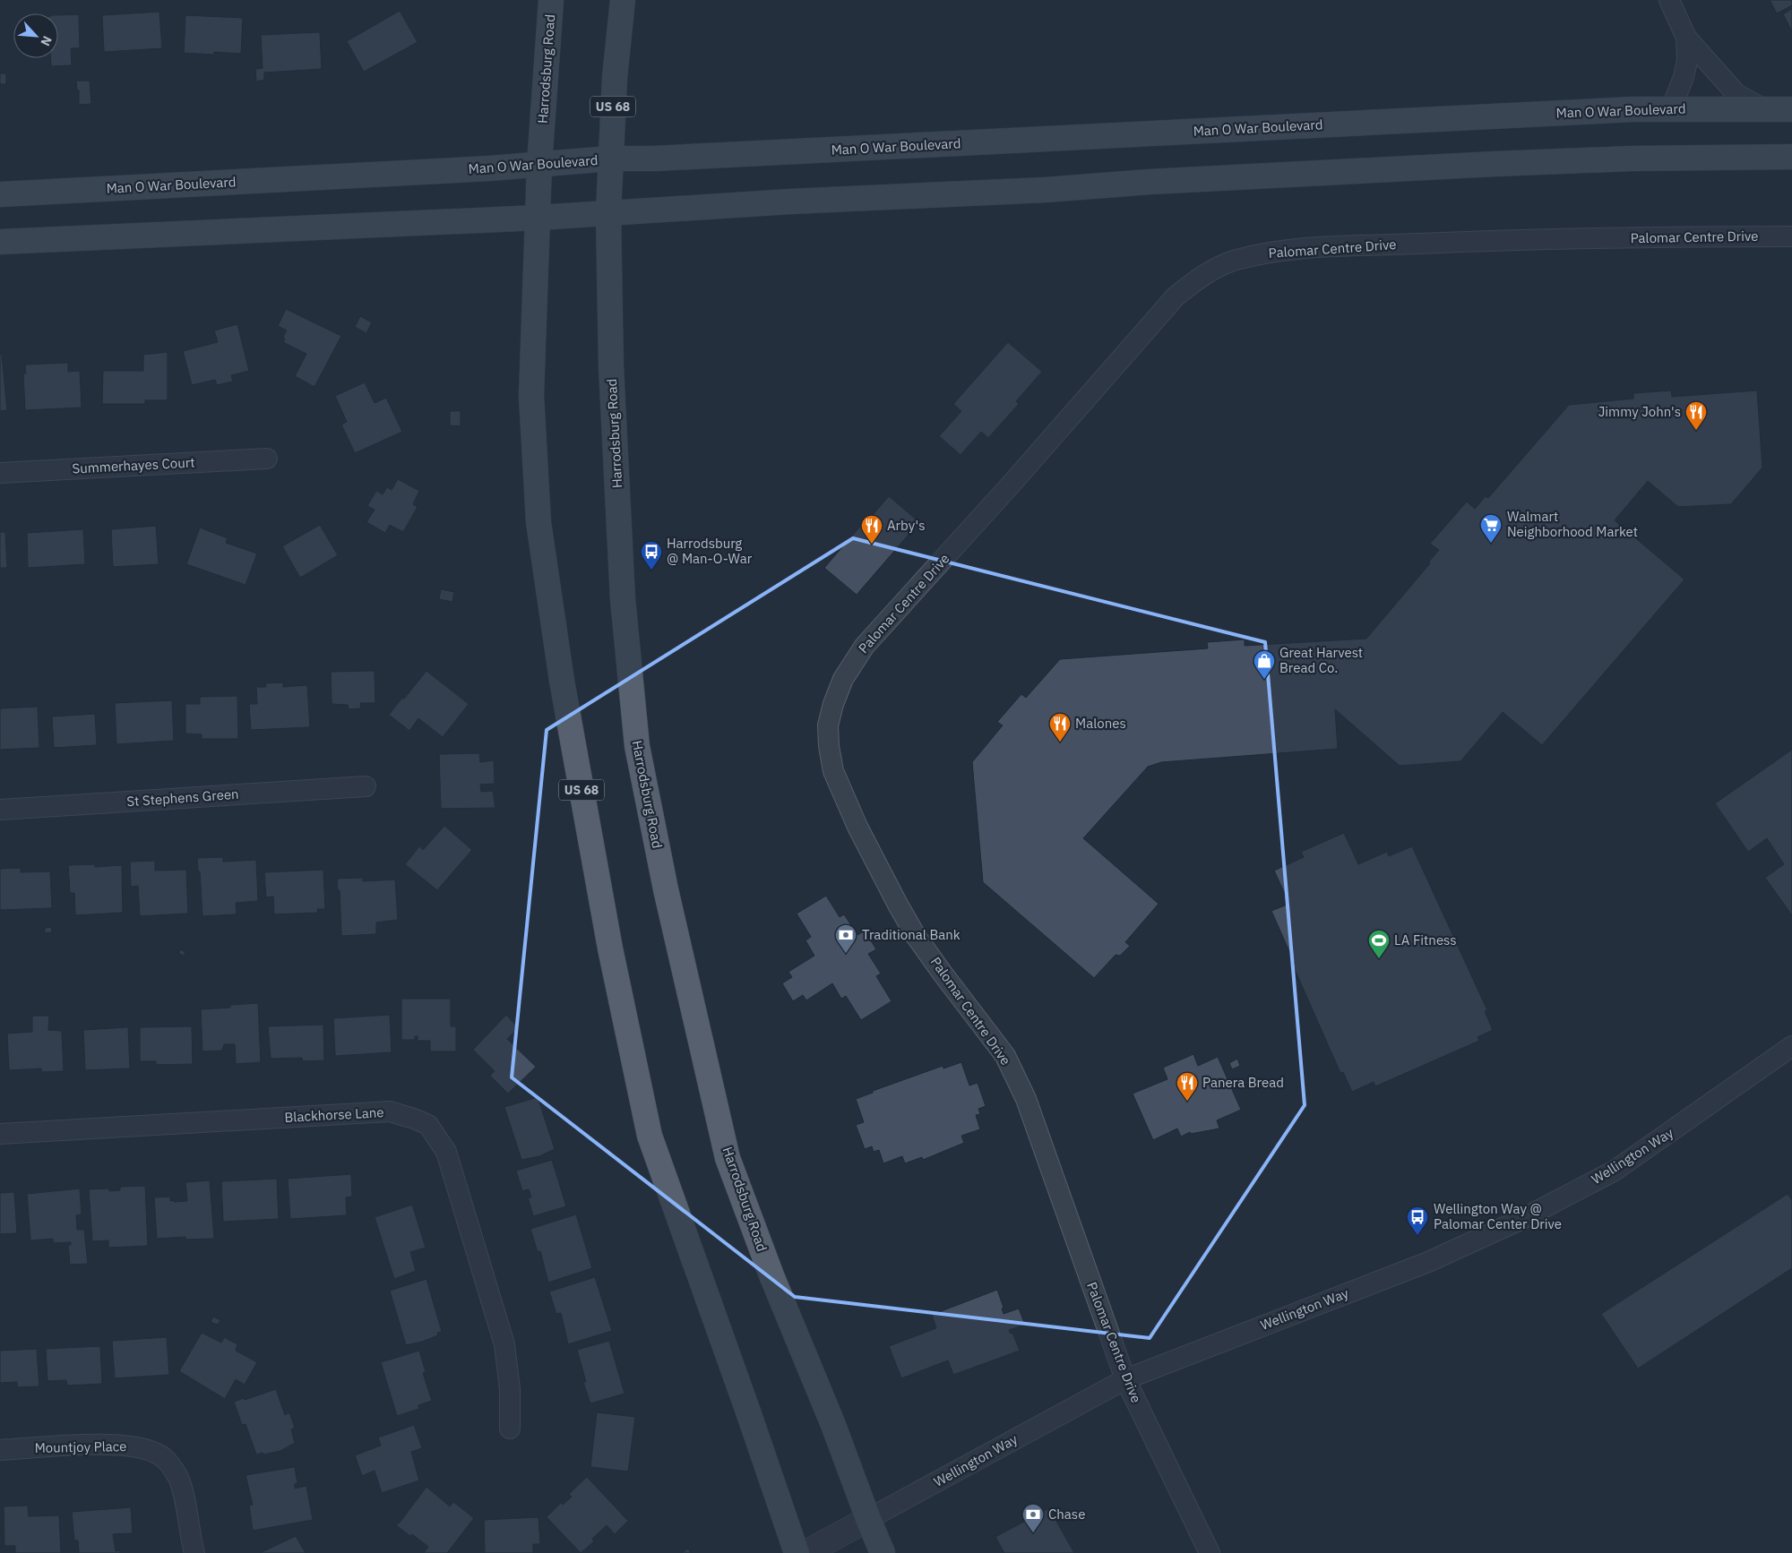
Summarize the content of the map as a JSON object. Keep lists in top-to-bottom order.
{
  "streets": {
    "main road": ["Harrodsburg Road", "US 68", "Man O War Boulevard"],
    "street": [
      "Palomar Centre Drive",
      "Summerhayes Court",
      "St Stephens Green",
      "Blackhorse Lane",
      "Wellington Way",
      "Mountjoy Place"
    ]
  },
  "crossings": [
    ["Harrodsburg Road", "Man O War Boulevard"],
    ["Harrodsburg Road", "Wellington Way"],
    ["Palomar Centre Drive", "Wellington Way"]
  ],
  "places": {
    "restaurant": [
      "Jimmy John's",
      "Arby's",
      "Malones",
      "Panera Bread"
    ],
    "supermarket": ["Walmart Neighborhood Market"],
    "bus stop": ["Harrodsburg @ Man-O-War", "Wellington Way @ Palomar Center Drive"],
    "shop": ["Great Harvest Bread Co."],
    "bank": ["Traditional Bank", "Chase"],
    "sports": ["LA Fitness"]
  },
  "north": "bottom right"
}
